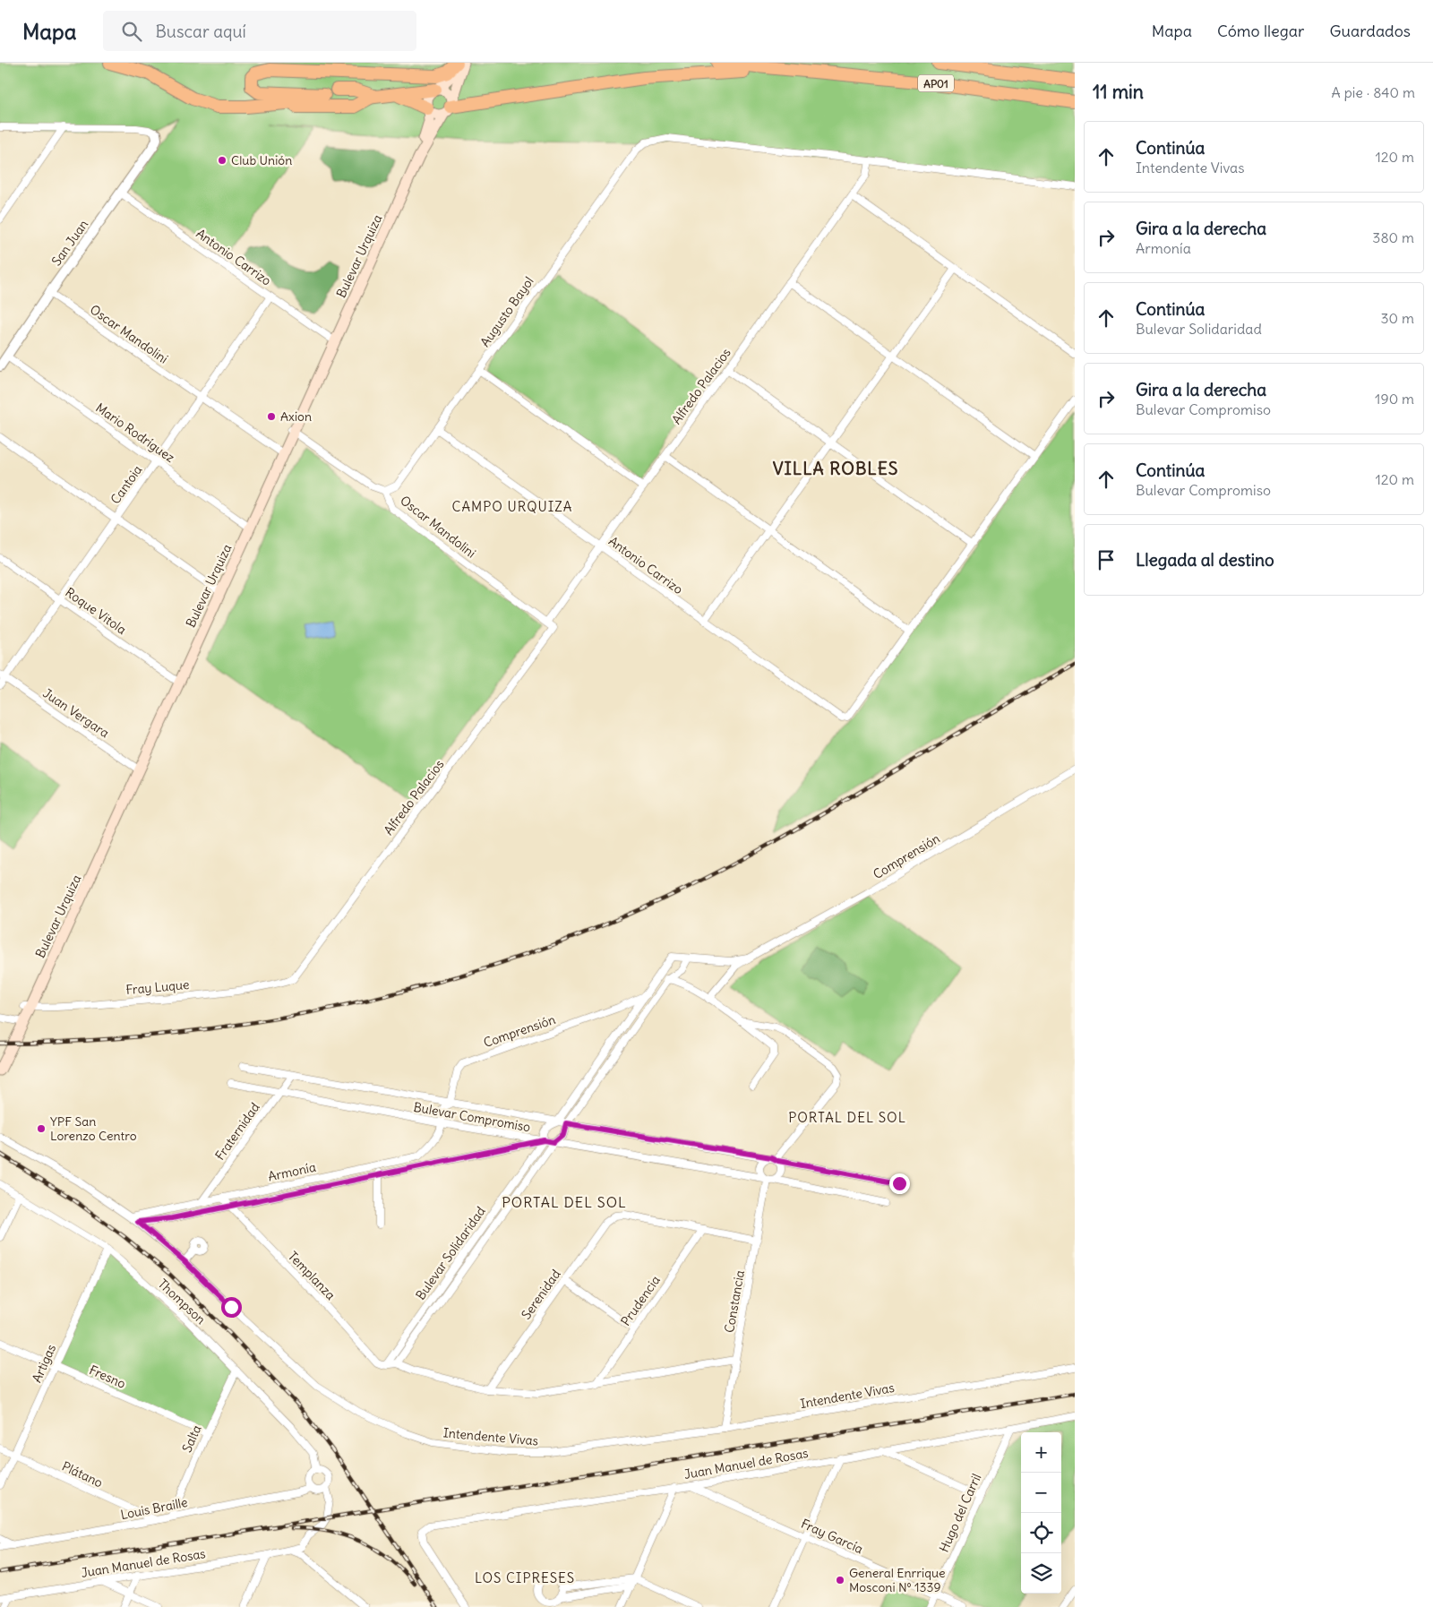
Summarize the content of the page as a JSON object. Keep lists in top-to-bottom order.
{
  "streets": {
    "highway": ["AP01"],
    "main road": ["Bulevar Urquiza"],
    "street": [
      "San Juan",
      "Antonio Carrizo",
      "Augusto Bayol",
      "Oscar Mandolini",
      "Alfredo Palacios",
      "Mario Rodríguez",
      "Cantoia",
      "Roque Vitola",
      "Juan Vergara",
      "Comprensión",
      "Fray Luque",
      "Bulevar Compromiso",
      "Fraternidad",
      "Armonía",
      "Bulevar Solidaridad",
      "Templanza",
      "Serenidad",
      "Prudencia",
      "Thompson",
      "Constancia",
      "Artigas",
      "Fresno",
      "Intendente Vivas",
      "Salta",
      "Juan Manuel de Rosas",
      "Plátano",
      "Louis Braille",
      "Hugo del Carril",
      "Fray García"
    ]
  },
  "crossings": [
    ["San Juan", "Antonio Carrizo"],
    ["San Juan", "Oscar Mandolini"],
    ["San Juan", "Mario Rodríguez"],
    ["Bulevar Urquiza", "Antonio Carrizo"],
    ["Bulevar Urquiza", "Oscar Mandolini"],
    ["Bulevar Urquiza", "Mario Rodríguez"],
    ["Bulevar Urquiza", "Roque Vitola"],
    ["Bulevar Urquiza", "Juan Vergara"],
    ["Bulevar Urquiza", "Fray Luque"],
    ["Antonio Carrizo", "Augusto Bayol"],
    ["Antonio Carrizo", "Alfredo Palacios"],
    ["Antonio Carrizo", "Cantoia"],
    ["Augusto Bayol", "Oscar Mandolini"],
    ["Augusto Bayol", "Alfredo Palacios"],
    ["Oscar Mandolini", "Alfredo Palacios"],
    ["Oscar Mandolini", "Cantoia"],
    ["Alfredo Palacios", "Fray Luque"],
    ["Mario Rodríguez", "Cantoia"],
    ["Cantoia", "Roque Vitola"],
    ["Cantoia", "Juan Vergara"],
    ["Comprensión", "Bulevar Compromiso"],
    ["Comprensión", "Armonía"],
    ["Comprensión", "Bulevar Solidaridad"],
    ["Bulevar Compromiso", "Fraternidad"],
    ["Bulevar Compromiso", "Armonía"],
    ["Bulevar Compromiso", "Bulevar Solidaridad"],
    ["Bulevar Compromiso", "Constancia"],
    ["Fraternidad", "Armonía"],
    ["Armonía", "Bulevar Solidaridad"],
    ["Armonía", "Templanza"],
    ["Armonía", "Intendente Vivas"],
    ["Bulevar Solidaridad", "Templanza"],
    ["Serenidad", "Prudencia"],
    ["Thompson", "Artigas"],
    ["Thompson", "Salta"],
    ["Thompson", "Louis Braille"],
    ["Constancia", "Intendente Vivas"],
    ["Artigas", "Fresno"],
    ["Artigas", "Plátano"],
    ["Fresno", "Salta"],
    ["Salta", "Louis Braille"],
    ["Juan Manuel de Rosas", "Hugo del Carril"],
    ["Juan Manuel de Rosas", "Fray García"],
    ["Plátano", "Louis Braille"],
    ["Hugo del Carril", "Fray García"]
  ],
  "districts": [
    "VILLA ROBLES",
    "CAMPO URQUIZA",
    "PORTAL DEL SOL",
    "PORTAL DEL SOL",
    "LOS CIPRESES"
  ],
  "places": [
    "Club Unión",
    "Axion",
    "YPF San Lorenzo Centro",
    "General Enrrique Mosconi Nº 1339"
  ],
  "page": {
    "header": "Mapa",
    "search": "Buscar aquí",
    "nav": ["Mapa", "Cómo llegar", "Guardados"],
    "heading": ["11 min", "A pie · 840 m"],
    "list": [
      ["Continúa", "Intendente Vivas", "120 m"],
      ["Gira a la derecha", "Armonía", "380 m"],
      ["Continúa", "Bulevar Solidaridad", "30 m"],
      ["Gira a la derecha", "Bulevar Compromiso", "190 m"],
      ["Continúa", "Bulevar Compromiso", "120 m"],
      "Llegada al destino"
    ],
    "map_buttons": ["+", "−"]
  }
}
